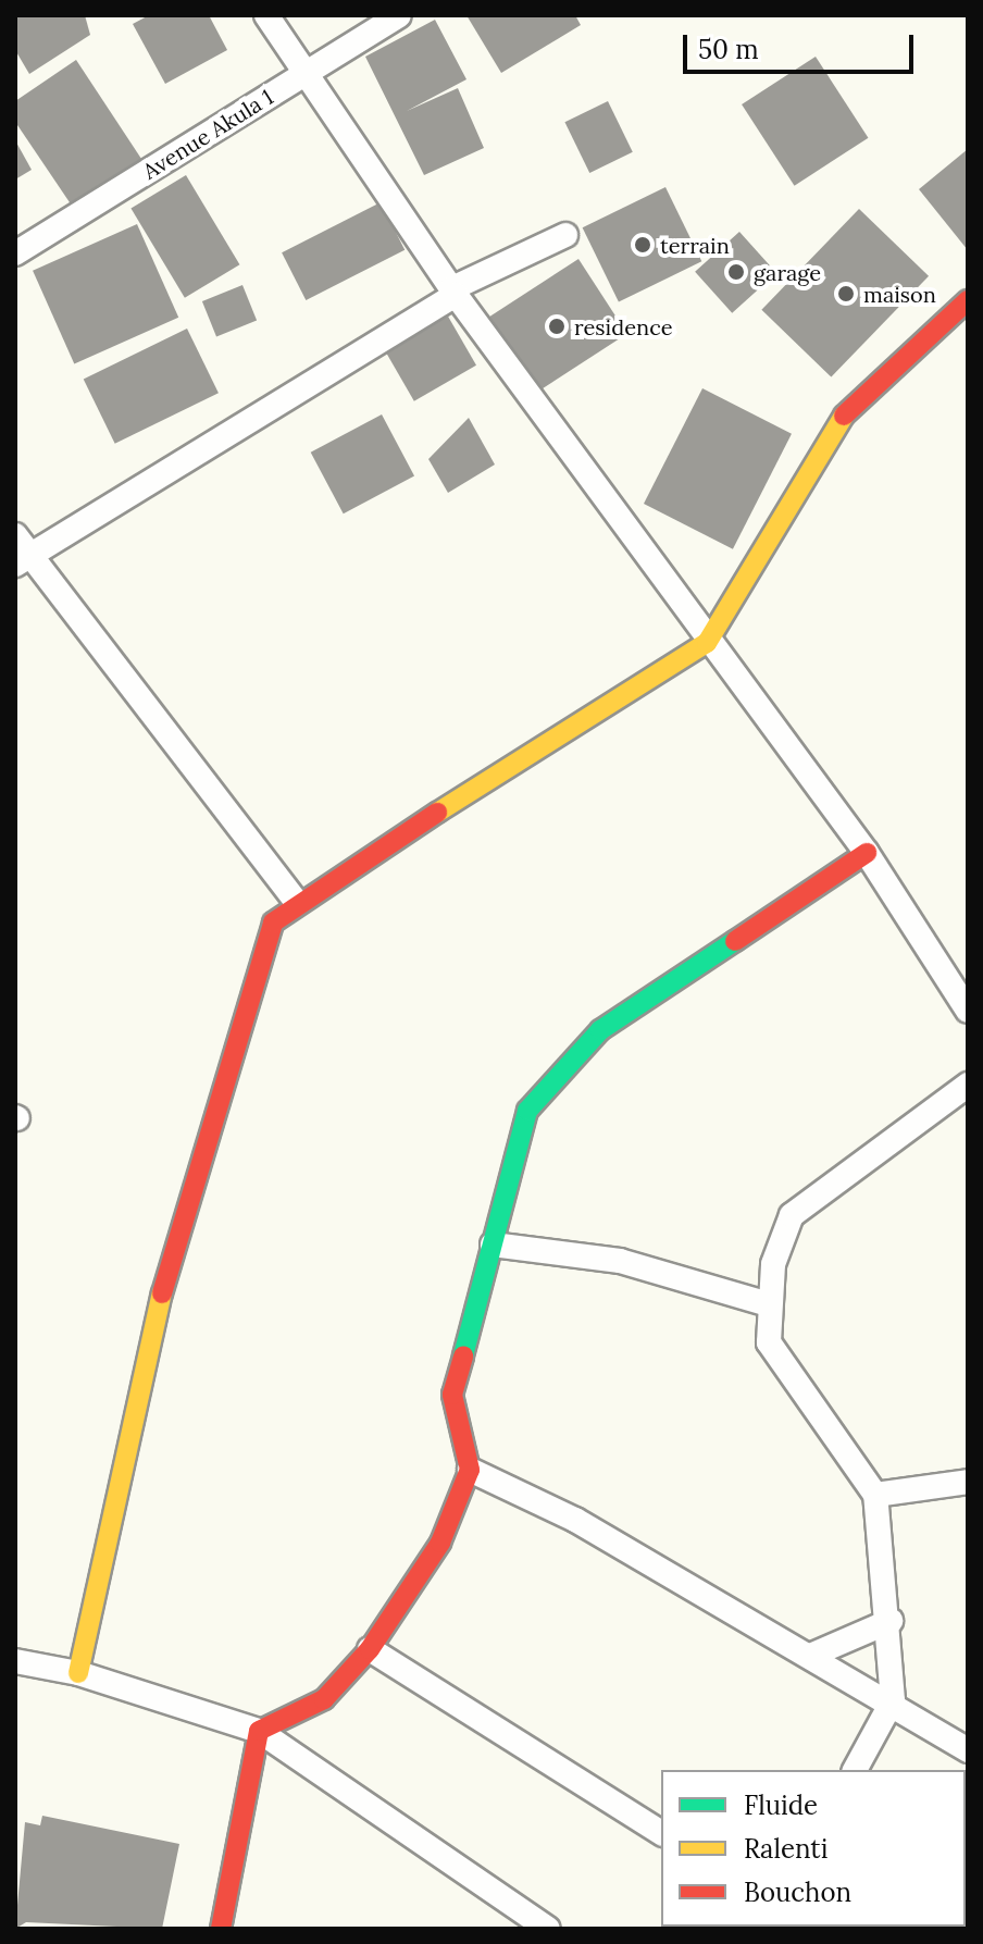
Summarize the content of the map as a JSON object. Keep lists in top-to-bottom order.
{
  "streets": {
    "street": ["Avenue Akula 1"]
  },
  "places": [
    "terrain",
    "garage",
    "maison",
    "residence"
  ],
  "legend": ["Fluide", "Ralenti", "Bouchon"],
  "scale_bar": "50 m"
}
